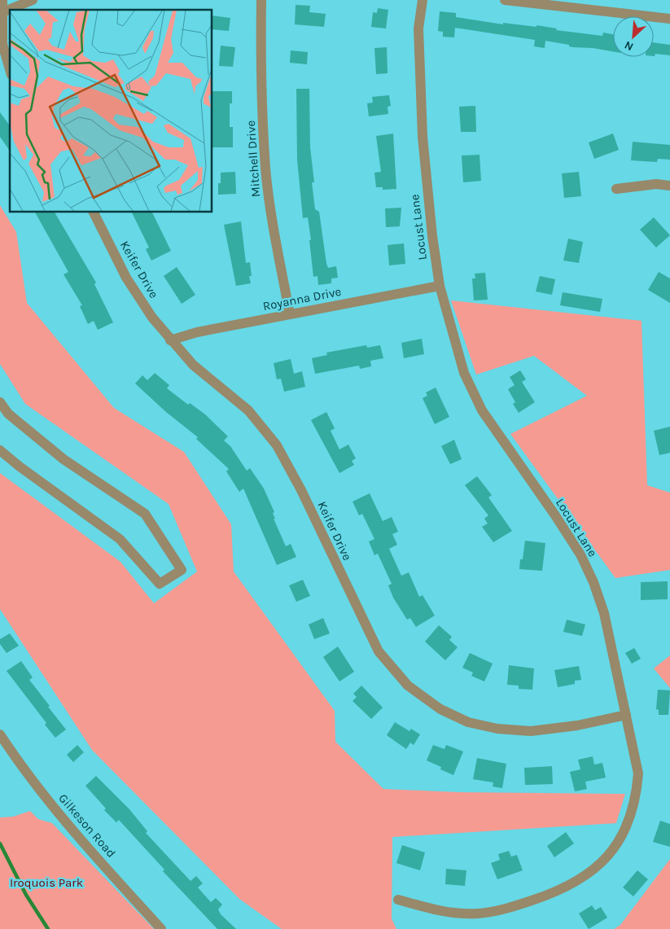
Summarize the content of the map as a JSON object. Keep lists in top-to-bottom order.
{
  "streets": {
    "street": [
      "Mitchell Drive",
      "Locust Lane",
      "Keifer Drive",
      "Royanna Drive",
      "Gilkeson Road"
    ]
  },
  "crossings": [
    ["Mitchell Drive", "Royanna Drive"],
    ["Locust Lane", "Keifer Drive"],
    ["Locust Lane", "Royanna Drive"],
    ["Keifer Drive", "Royanna Drive"]
  ],
  "parks": ["Iroquois Park"],
  "north": "bottom left"
}
